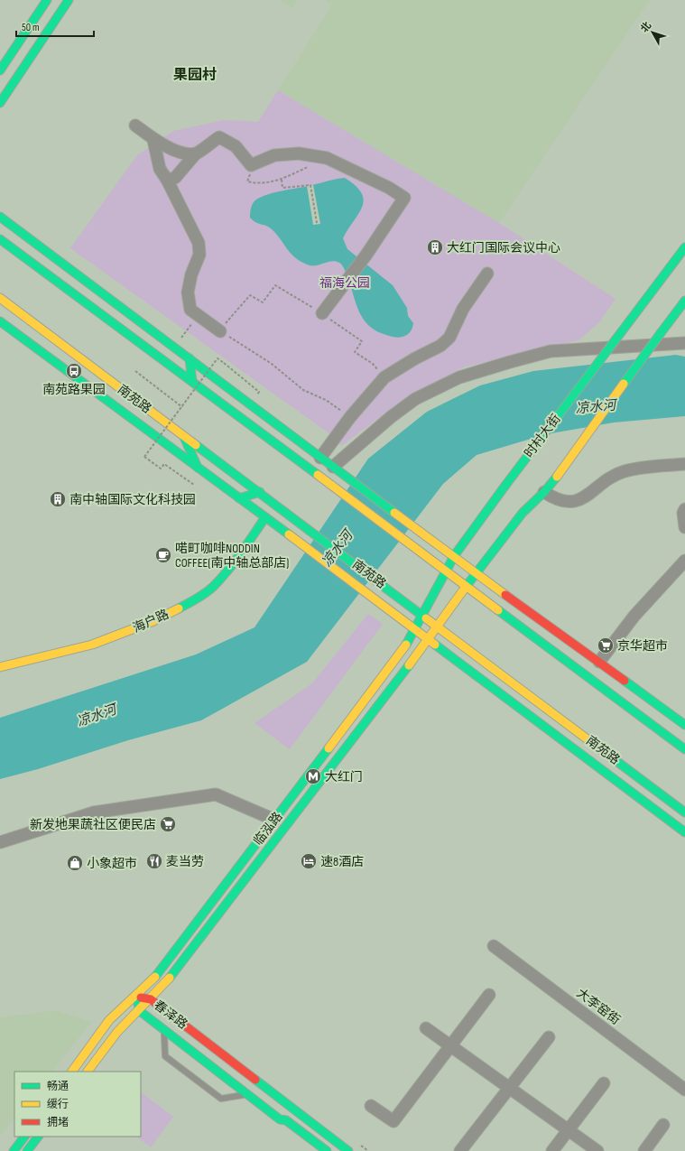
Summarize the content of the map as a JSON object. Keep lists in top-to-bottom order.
{
  "streets": {
    "main road": [
      "南苑路",
      "时村大街",
      "海户路",
      "临泓路",
      "春泽路"
    ],
    "street": ["大李窑街"]
  },
  "crossings": [
    ["南苑路", "临泓路"],
    ["时村大街", "临泓路"],
    ["临泓路", "春泽路"]
  ],
  "districts": ["果园村"],
  "water": ["凉水河"],
  "parks": ["福海公园"],
  "places": {
    "building": ["大红门国际会议中心", "南中轴国际文化科技园"],
    "bus stop": ["南苑路果园"],
    "cafe": ["喏町咖啡NODDIN COFFEE(南中轴总部店)"],
    "supermarket": ["京华超市", "新发地果蔬社区便民店"],
    "metro station": ["大红门"],
    "restaurant": ["麦当劳"],
    "hotel": ["速8酒店"],
    "shop": ["小象超市"]
  },
  "legend": ["畅通", "缓行", "拥堵"],
  "scale_bar": "50 m",
  "north": "top left"
}
